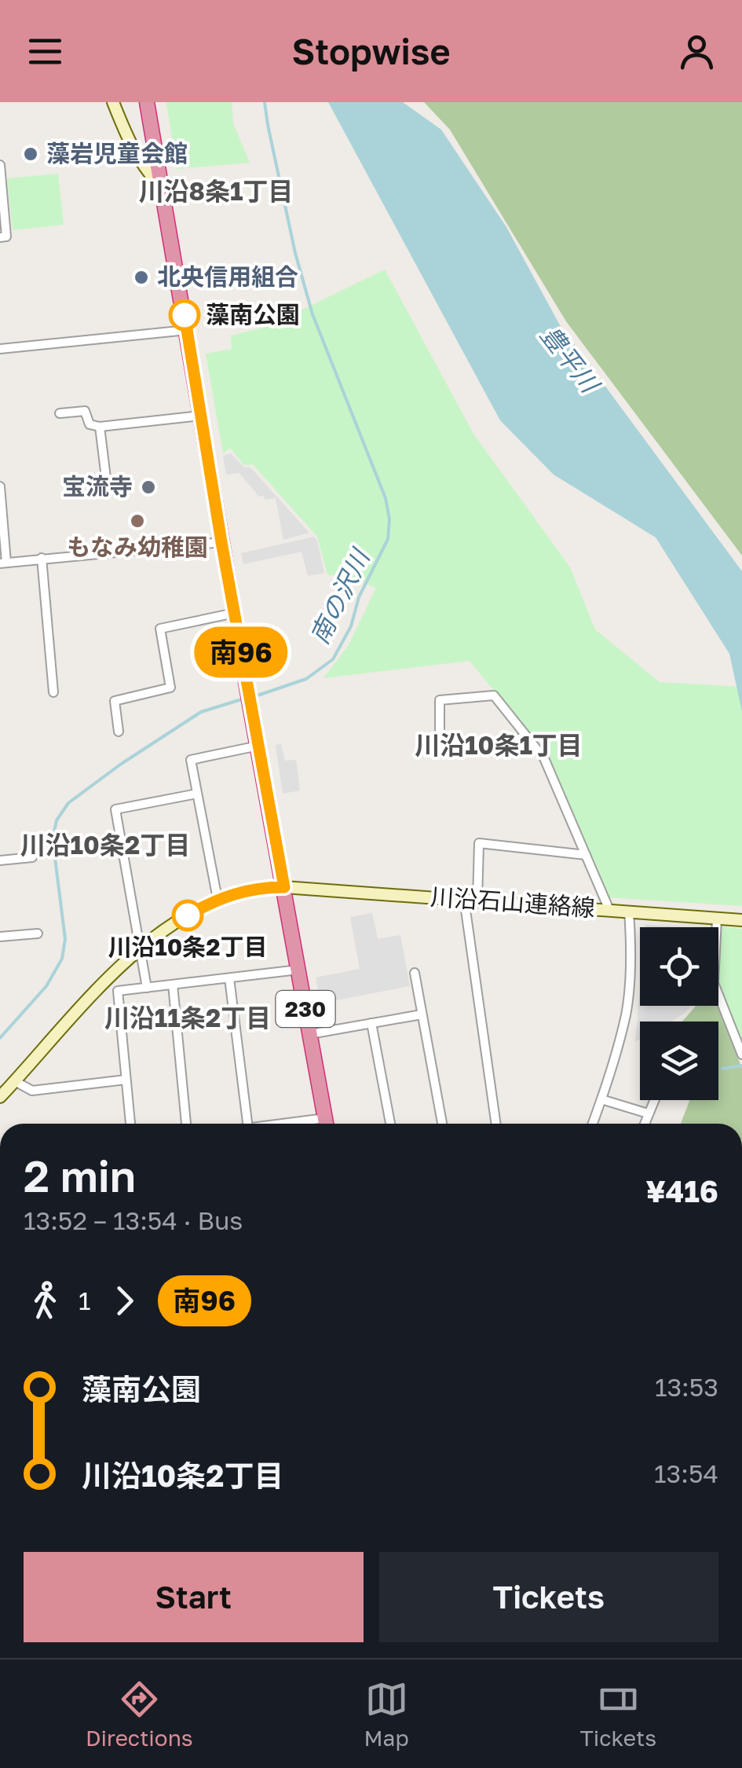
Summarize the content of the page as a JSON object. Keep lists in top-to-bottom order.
{
  "streets": {
    "highway": ["230"],
    "street": ["川沿石山連絡線"]
  },
  "crossings": [
    ["川沿石山連絡線", "230"]
  ],
  "districts": [
    "川沿8条1丁目",
    "川沿10条1丁目",
    "川沿10条2丁目",
    "川沿11条2丁目"
  ],
  "water": ["豊平川", "南の沢川"],
  "places": [
    "藻岩児童会館",
    "北央信用組合",
    "藻南公園",
    "宝流寺",
    "もなみ幼稚園",
    "川沿10条2丁目"
  ],
  "lines": ["bus line 南96"],
  "page": {
    "header": "Stopwise",
    "on_map": "南96",
    "heading": ["2 min", "13:52 – 13:54 · Bus", "¥416"],
    "legs": ["1", "南96"],
    "list": [
      {
        "name": "藻南公園",
        "value": "13:53"
      },
      {
        "name": "川沿10条2丁目",
        "value": "13:54"
      }
    ],
    "buttons": ["Start", "Tickets"],
    "tabs": ["Directions", "Map", "Tickets"]
  }
}
